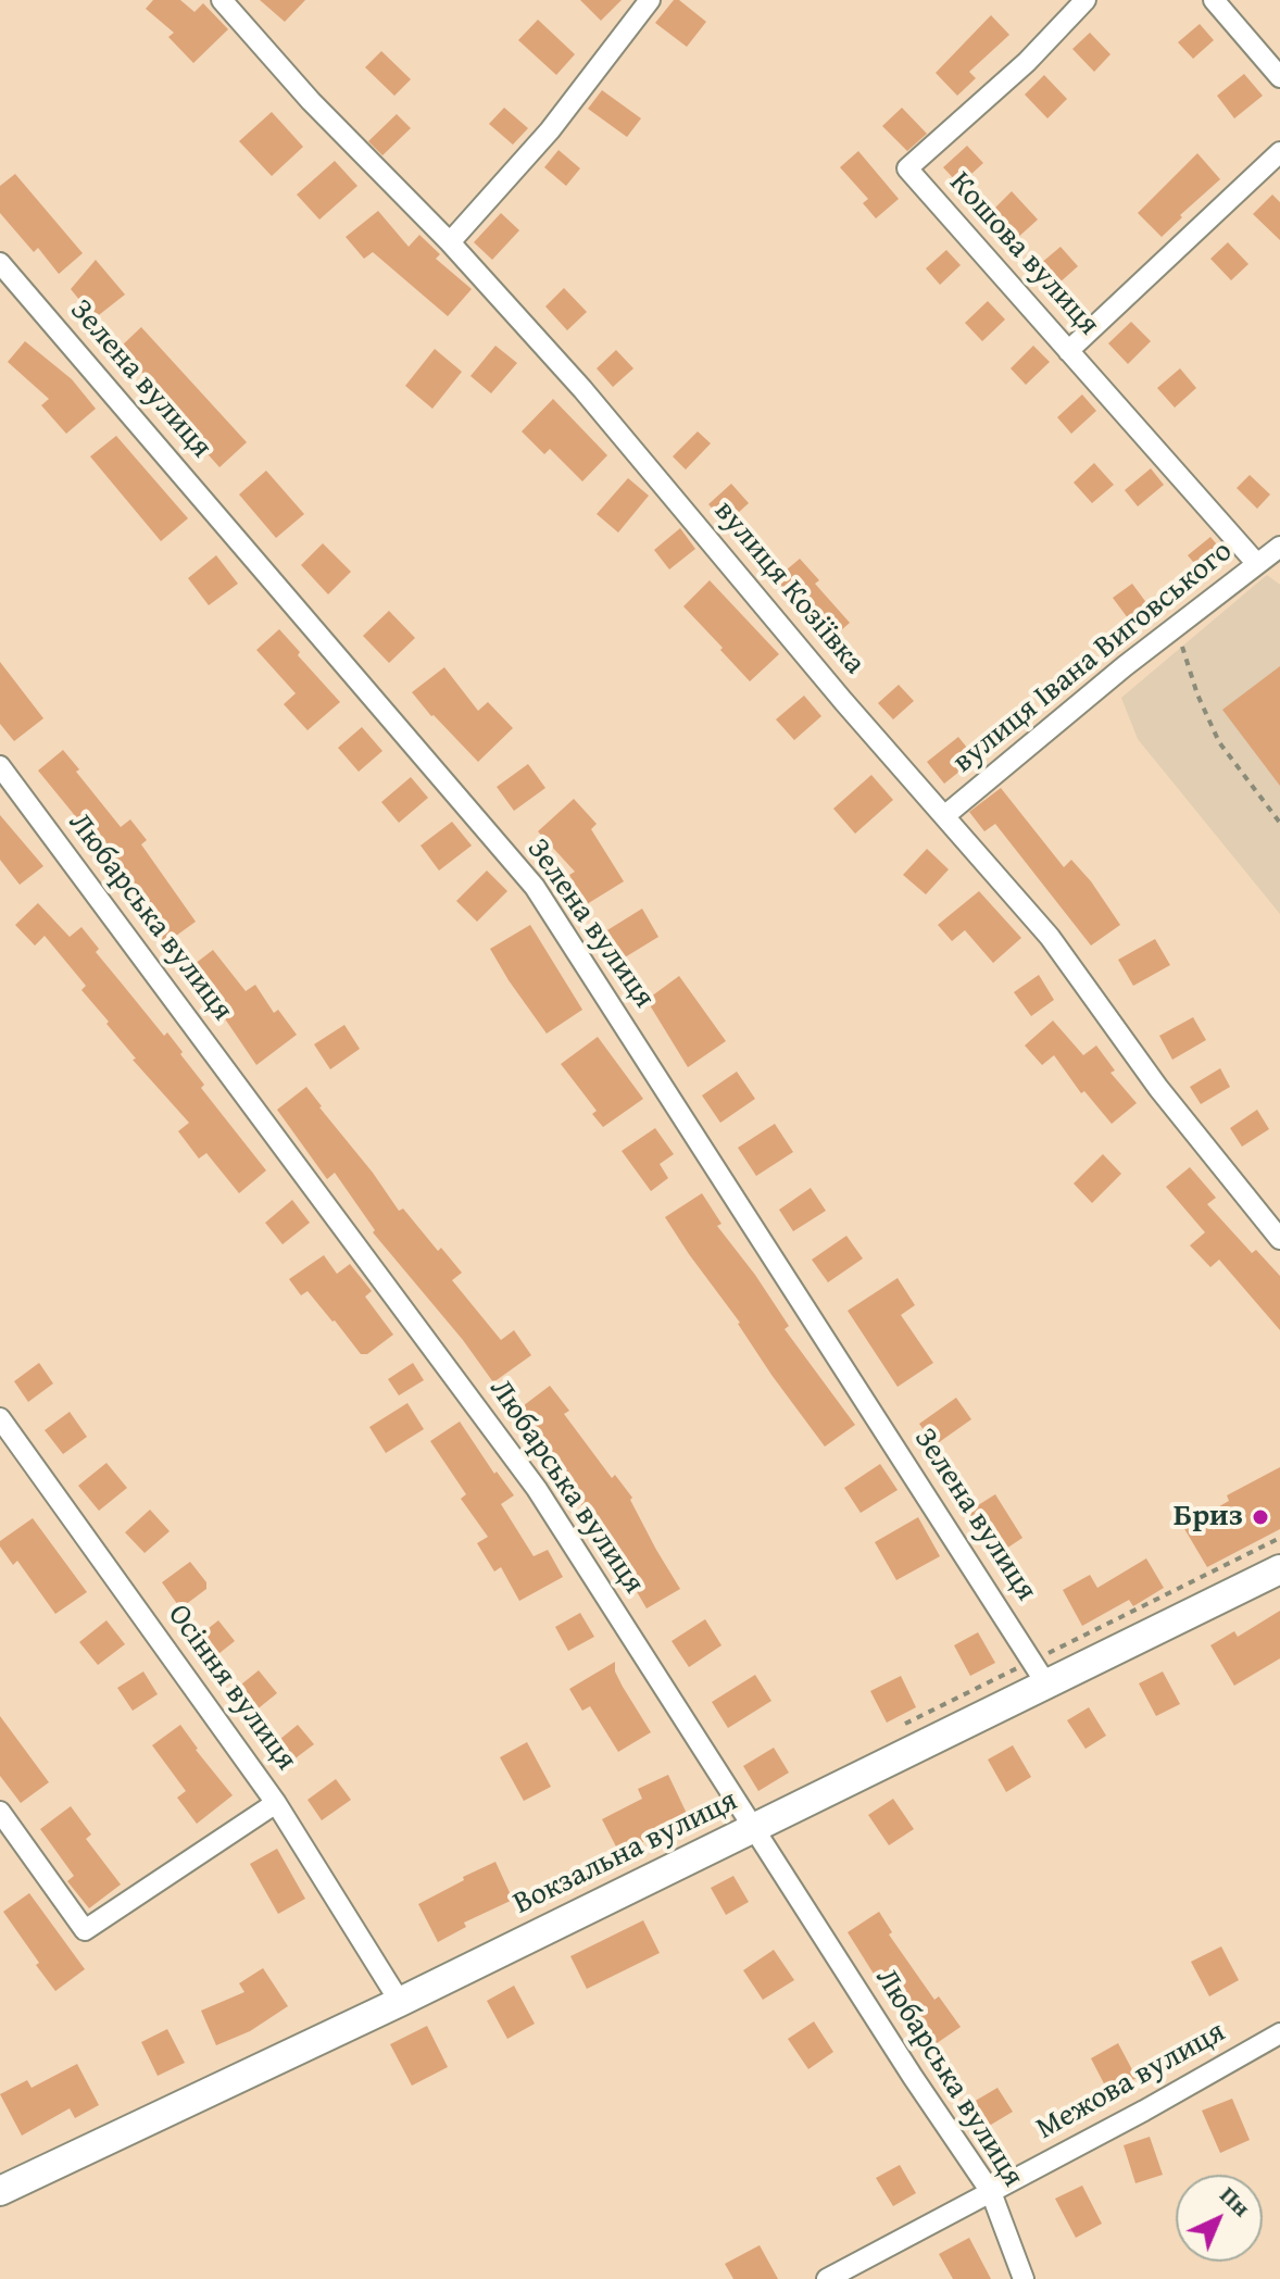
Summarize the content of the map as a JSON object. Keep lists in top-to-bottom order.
{
  "streets": {
    "main road": ["Вокзальна вулиця"],
    "street": [
      "Кошова вулиця",
      "Зелена вулиця",
      "вулиця Козіївка",
      "вулиця Івана Виговського",
      "Любарська вулиця",
      "Осіння вулиця",
      "Межова вулиця"
    ]
  },
  "crossings": [
    ["Кошова вулиця", "вулиця Івана Виговського"],
    ["Зелена вулиця", "Вокзальна вулиця"],
    ["вулиця Козіївка", "вулиця Івана Виговського"],
    ["Любарська вулиця", "Вокзальна вулиця"],
    ["Любарська вулиця", "Межова вулиця"],
    ["Осіння вулиця", "Вокзальна вулиця"]
  ],
  "places": ["Бриз"],
  "north": "top right"
}
